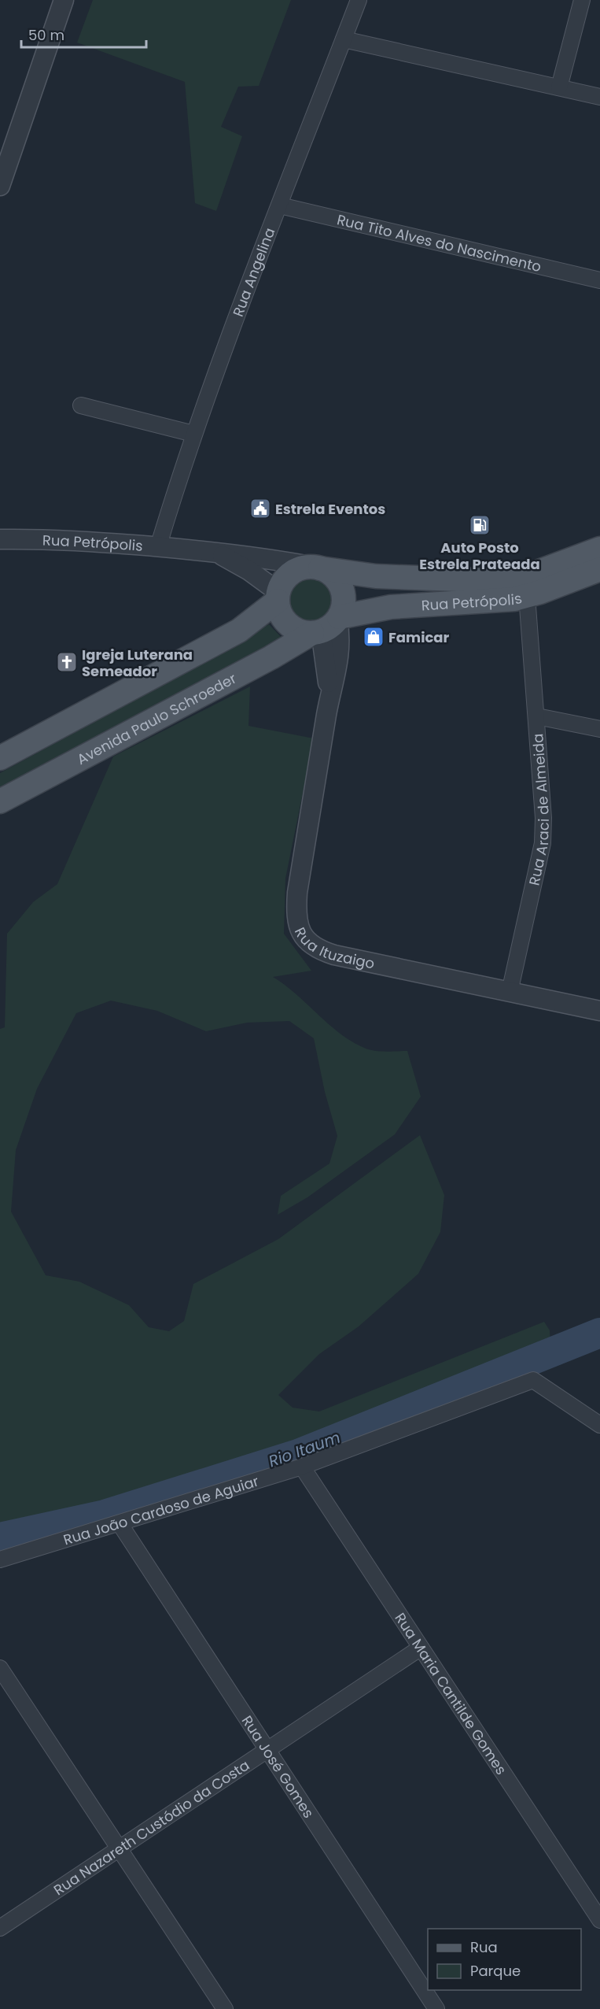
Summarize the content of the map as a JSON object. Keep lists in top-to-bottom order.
{
  "streets": {
    "main road": ["Rua Petrópolis", "Avenida Paulo Schroeder"],
    "street": [
      "Rua Tito Alves do Nascimento",
      "Rua Angelina",
      "Rua Araci de Almeida",
      "Rua Ituzaigo",
      "Rua João Cardoso de Aguiar",
      "Rua Maria Cantilde Gomes",
      "Rua José Gomes",
      "Rua Nazareth Custódio da Costa"
    ]
  },
  "crossings": [
    ["Rua Tito Alves do Nascimento", "Rua Angelina"],
    ["Rua Angelina", "Rua Petrópolis"],
    ["Rua Petrópolis", "Avenida Paulo Schroeder"],
    ["Rua Petrópolis", "Rua Araci de Almeida"],
    ["Rua Petrópolis", "Rua Ituzaigo"],
    ["Avenida Paulo Schroeder", "Rua Ituzaigo"],
    ["Rua Araci de Almeida", "Rua Ituzaigo"],
    ["Rua João Cardoso de Aguiar", "Rua Maria Cantilde Gomes"],
    ["Rua João Cardoso de Aguiar", "Rua José Gomes"],
    ["Rua Maria Cantilde Gomes", "Rua Nazareth Custódio da Costa"],
    ["Rua José Gomes", "Rua Nazareth Custódio da Costa"]
  ],
  "water": ["Rio Itaum"],
  "places": {
    "public building": ["Estrela Eventos"],
    "fuel station": ["Auto Posto Estrela Prateada"],
    "shop": ["Famicar"],
    "church": ["Igreja Luterana Semeador"]
  },
  "legend": ["Rua", "Parque"],
  "scale_bar": "50 m"
}
